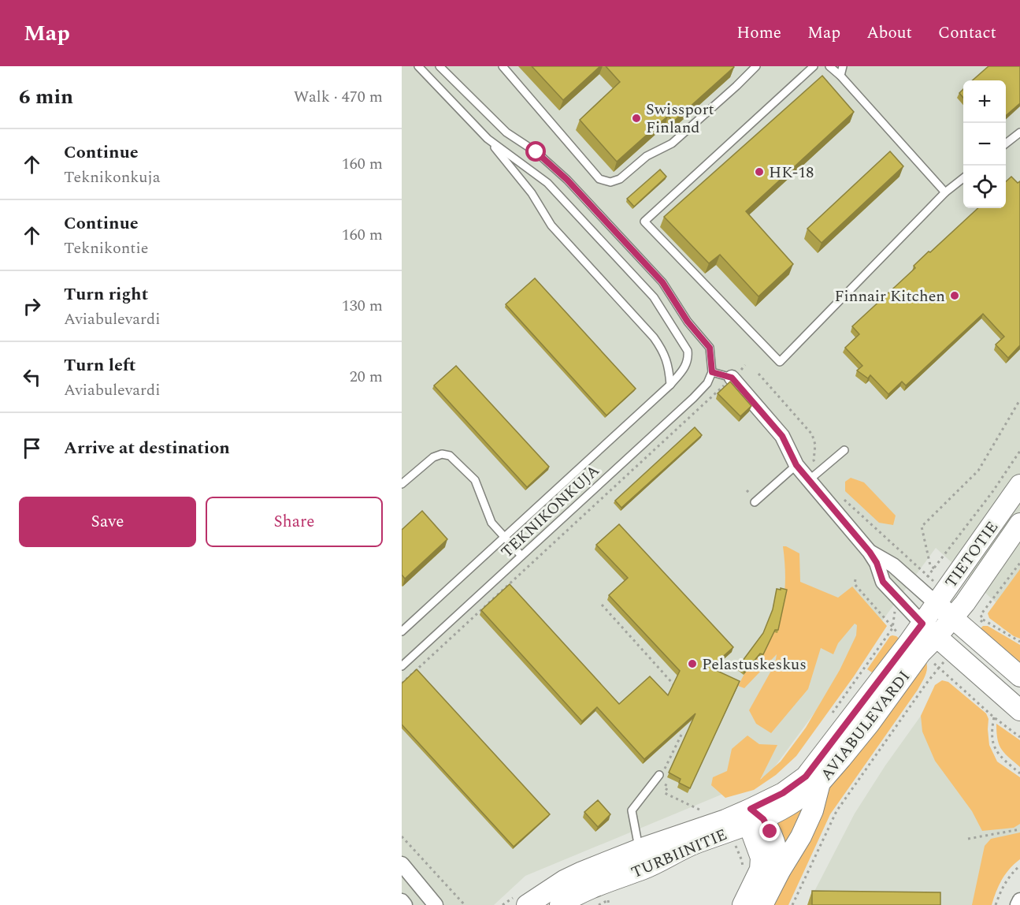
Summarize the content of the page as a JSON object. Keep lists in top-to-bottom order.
{
  "streets": {
    "street": ["TIETOTIE", "AVIABULEVARDI", "TURBIINITIE"],
    "lane": ["TEKNIKONKUJA"]
  },
  "crossings": [
    ["TIETOTIE", "AVIABULEVARDI"],
    ["AVIABULEVARDI", "TURBIINITIE"]
  ],
  "places": [
    "Swissport Finland",
    "HK-18",
    "Finnair Kitchen",
    "Pelastuskeskus"
  ],
  "page": {
    "header": "Map",
    "nav": [
      "Home",
      "Map",
      "About",
      "Contact"
    ],
    "heading": ["6 min", "Walk · 470 m"],
    "map_buttons": ["+", "−"],
    "list": [
      ["Continue", "Teknikonkuja", "160 m"],
      ["Continue", "Teknikontie", "160 m"],
      ["Turn right", "Aviabulevardi", "130 m"],
      ["Turn left", "Aviabulevardi", "20 m"],
      "Arrive at destination"
    ],
    "buttons": ["Save", "Share"]
  }
}
